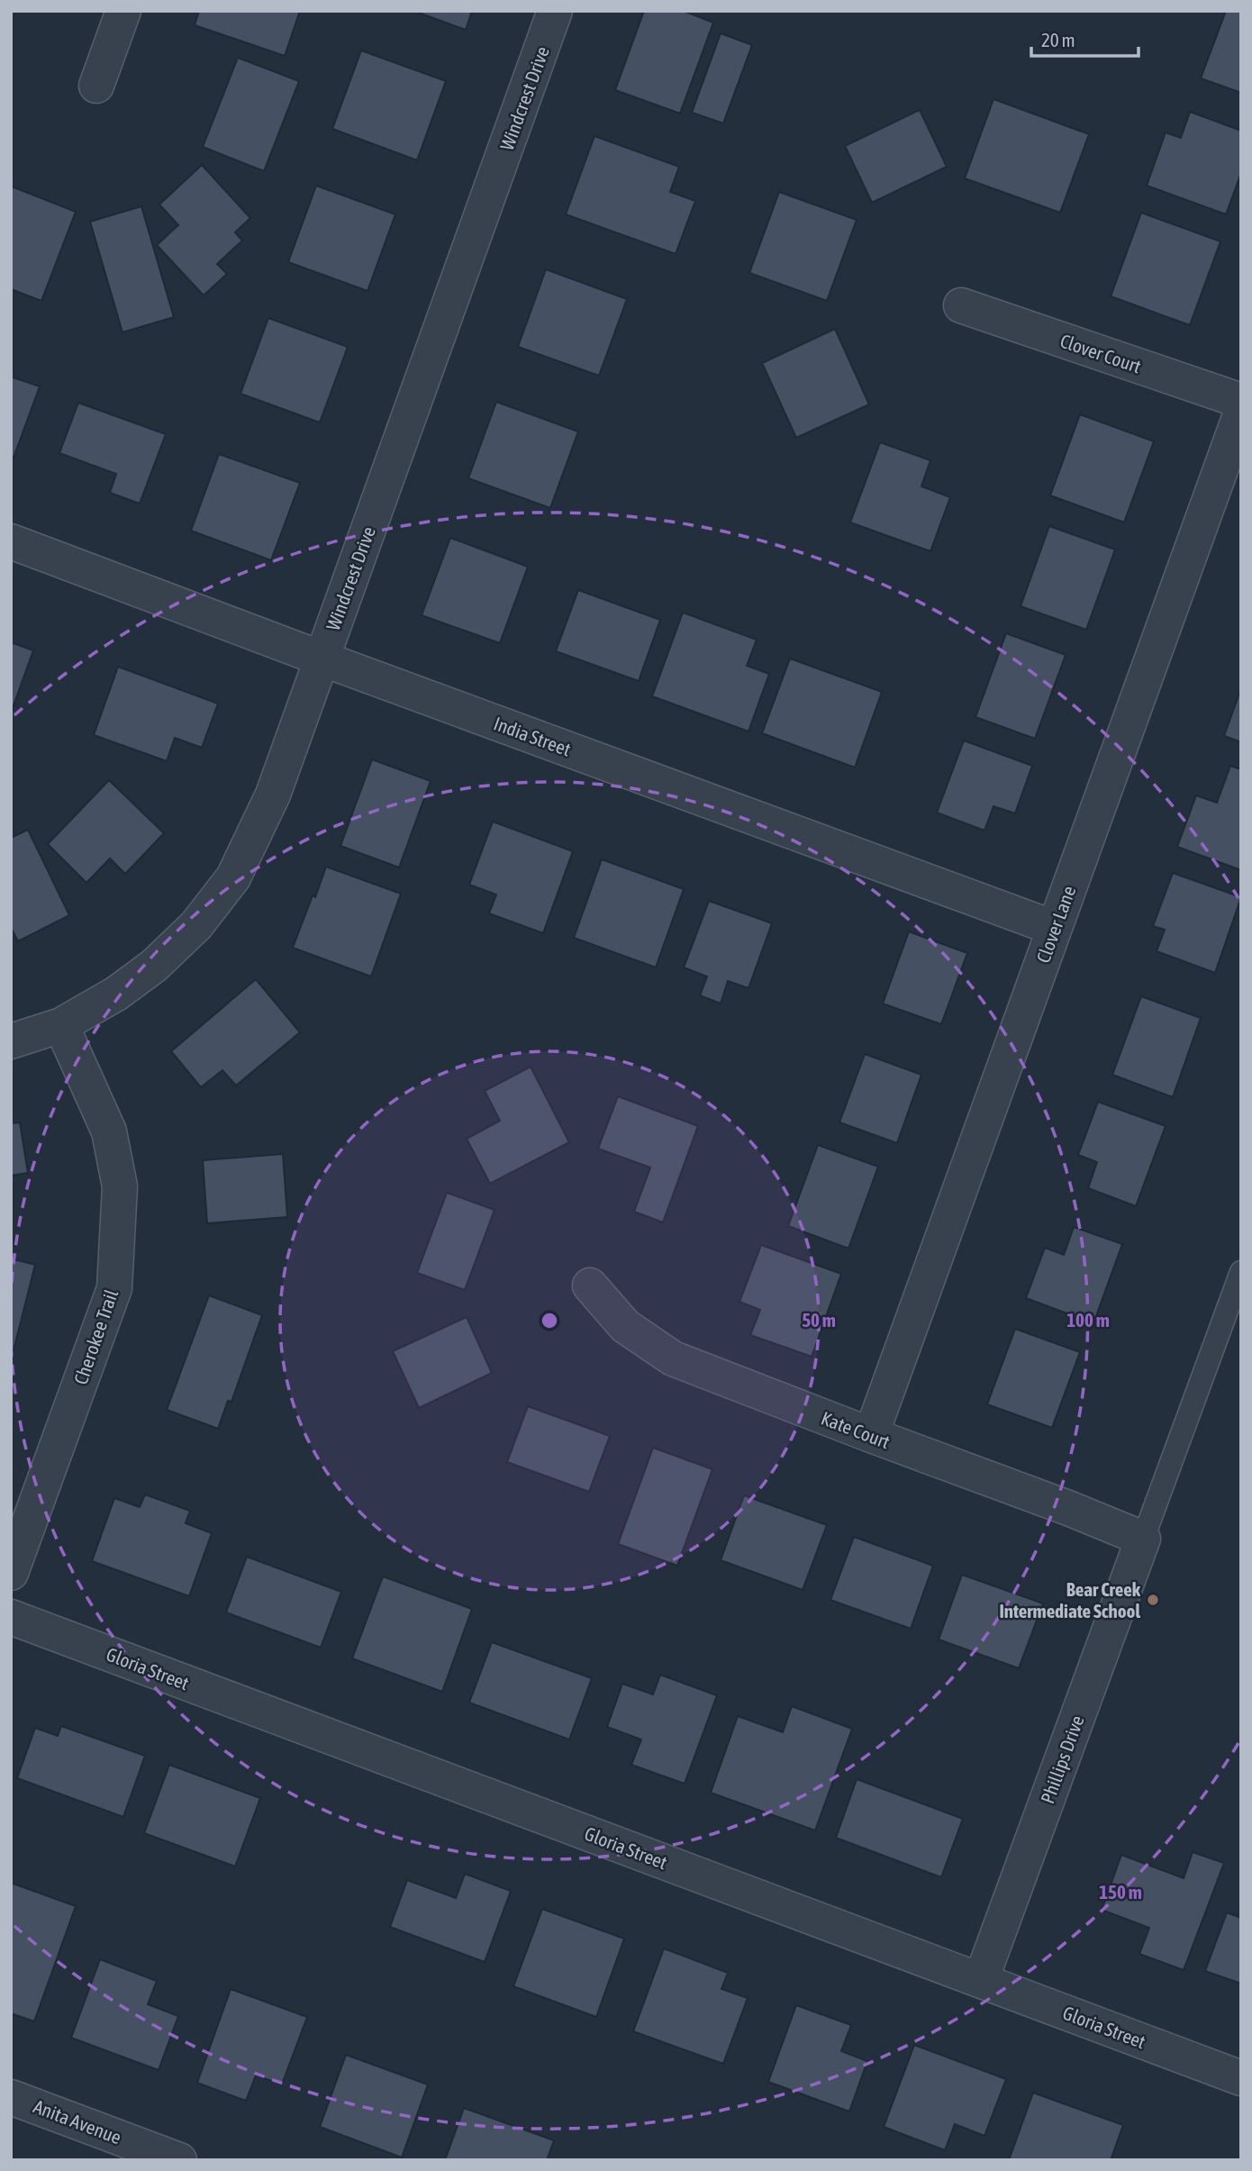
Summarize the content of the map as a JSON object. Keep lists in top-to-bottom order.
{
  "streets": {
    "street": [
      "Windcrest Drive",
      "Clover Court",
      "India Street",
      "Clover Lane",
      "Cherokee Trail",
      "Kate Court",
      "Gloria Street",
      "Phillips Drive",
      "Anita Avenue"
    ]
  },
  "crossings": [
    ["Windcrest Drive", "India Street"],
    ["Windcrest Drive", "Cherokee Trail"],
    ["India Street", "Clover Lane"],
    ["Clover Lane", "Kate Court"],
    ["Kate Court", "Phillips Drive"],
    ["Gloria Street", "Phillips Drive"]
  ],
  "places": ["Bear Creek Intermediate School"],
  "scale_bar": "20 m",
  "rings": ["50 m", "100 m", "150 m"]
}
